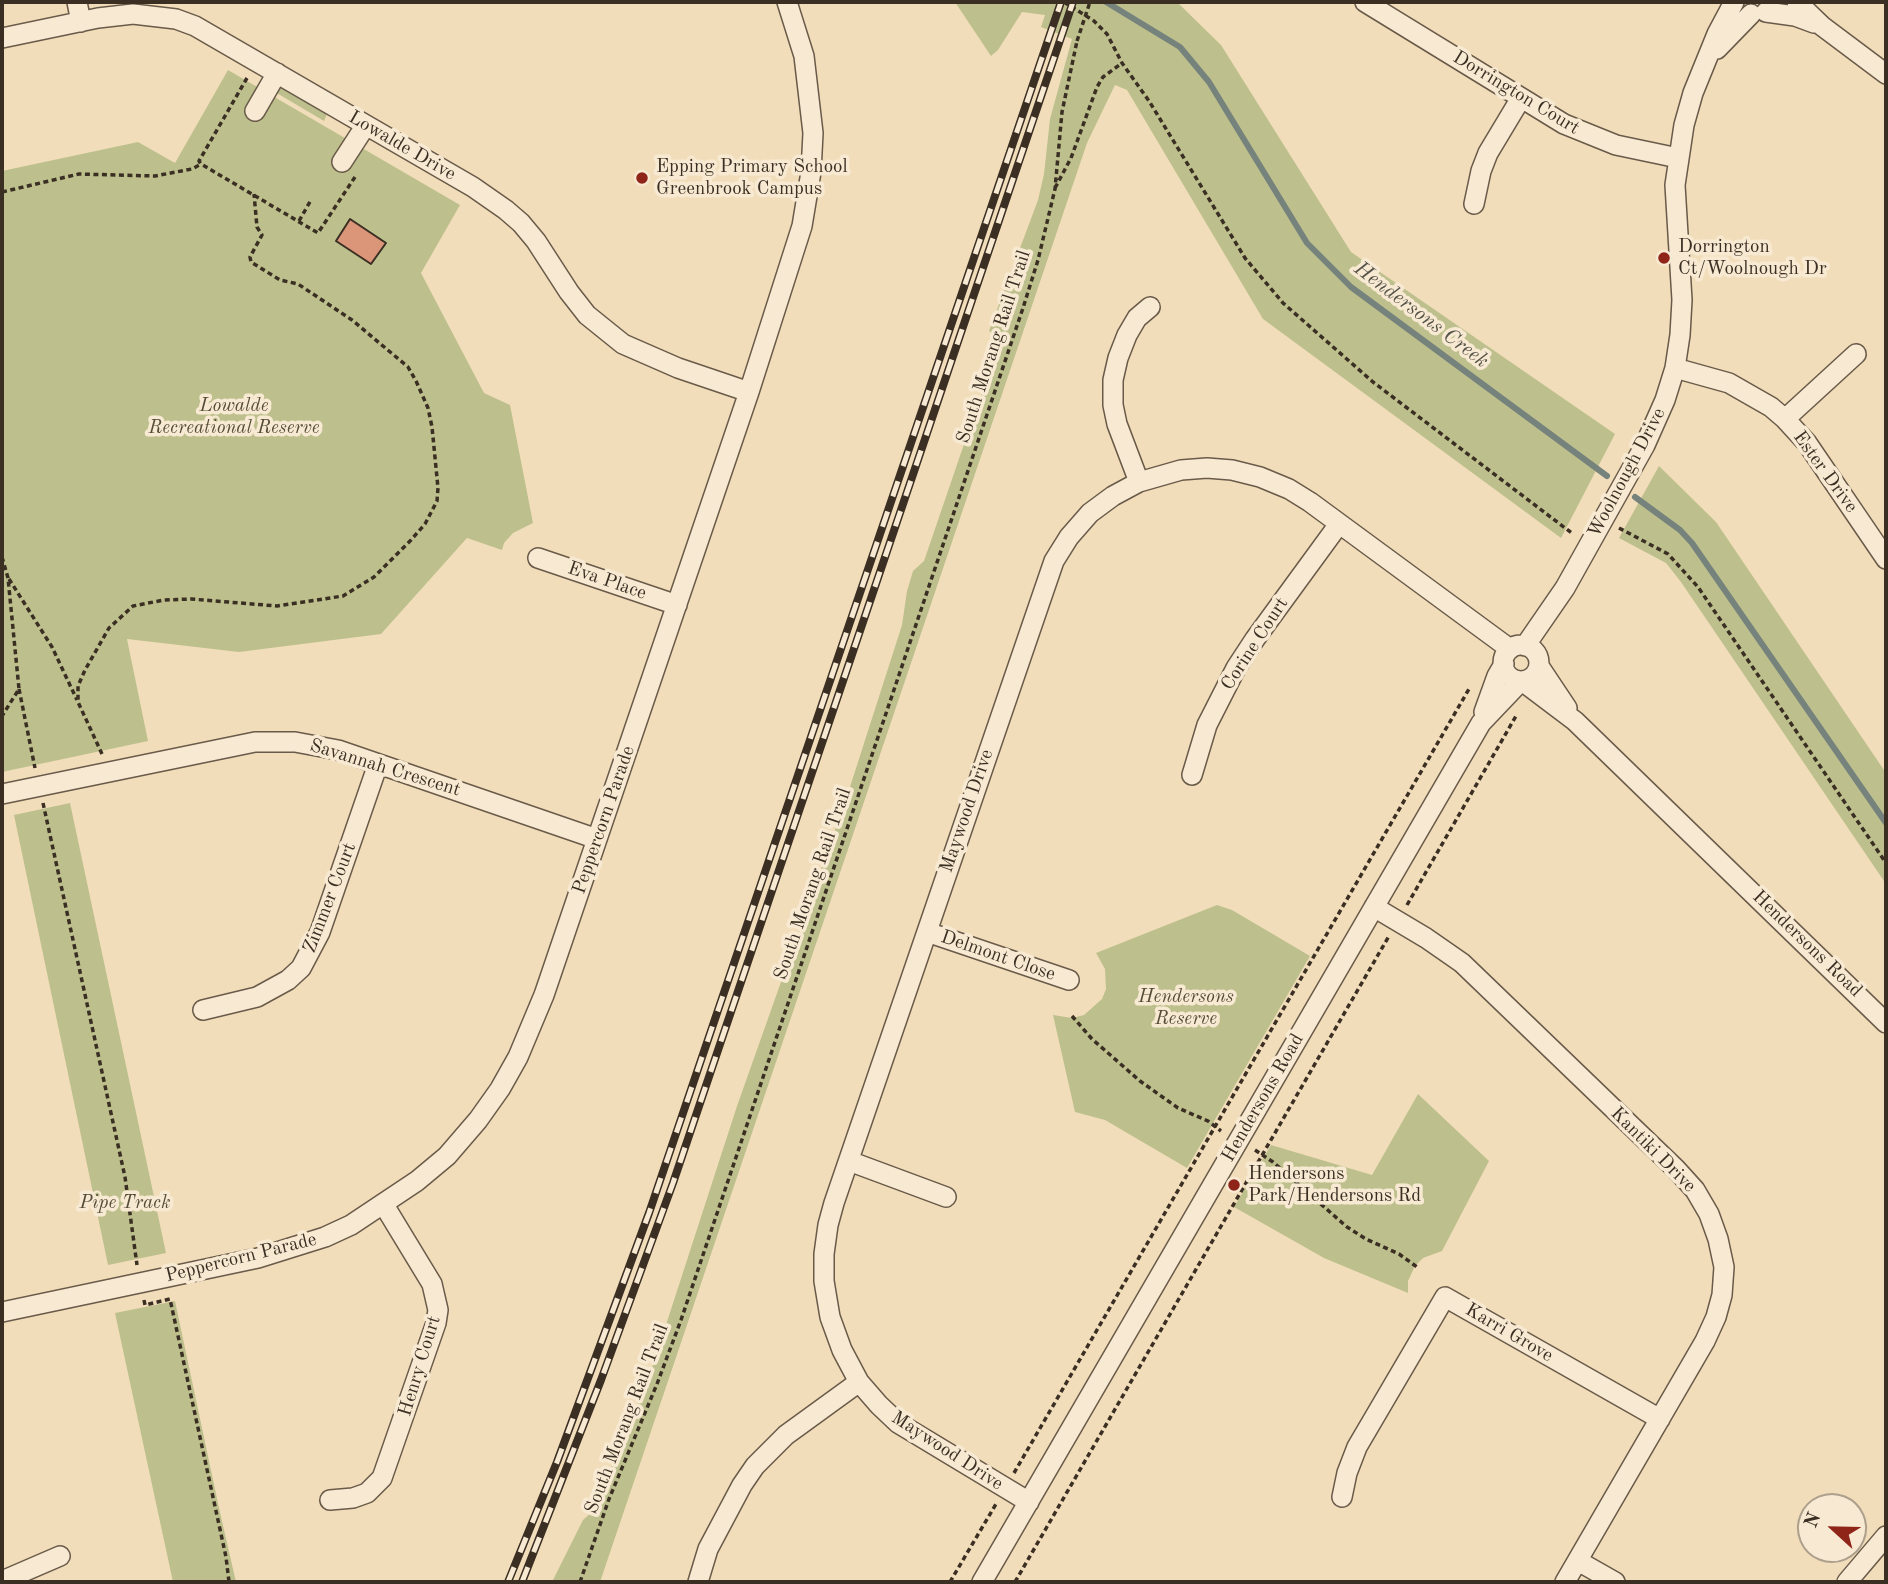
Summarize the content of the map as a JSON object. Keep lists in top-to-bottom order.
{
  "streets": {
    "street": [
      "Dorrington Court",
      "Lowalde Drive",
      "Ester Drive",
      "Woolnough Drive",
      "Eva Place",
      "Corine Court",
      "Savannah Crescent",
      "Maywood Drive",
      "Peppercorn Parade",
      "Zimmer Court",
      "Hendersons Road",
      "Delmont Close",
      "Kantiki Drive",
      "Karri Grove",
      "Henry Court"
    ],
    "path": ["South Morang Rail Trail"]
  },
  "crossings": [
    ["Dorrington Court", "Woolnough Drive"],
    ["Lowalde Drive", "Peppercorn Parade"],
    ["Ester Drive", "Woolnough Drive"],
    ["Woolnough Drive", "Maywood Drive"],
    ["Woolnough Drive", "Hendersons Road"],
    ["Eva Place", "Peppercorn Parade"],
    ["Corine Court", "Maywood Drive"],
    ["Savannah Crescent", "Peppercorn Parade"],
    ["Savannah Crescent", "Zimmer Court"],
    ["Maywood Drive", "Hendersons Road"],
    ["Maywood Drive", "Delmont Close"],
    ["Peppercorn Parade", "Henry Court"],
    ["Hendersons Road", "Kantiki Drive"],
    ["Kantiki Drive", "Karri Grove"]
  ],
  "water": ["Hendersons Creek"],
  "parks": ["Lowalde Recreational Reserve", "Hendersons Reserve", "Pipe Track"],
  "places": ["Epping Primary School Greenbrook Campus", "Dorrington Ct/Woolnough Dr", "Hendersons Park/Hendersons Rd"],
  "north": "left"
}
